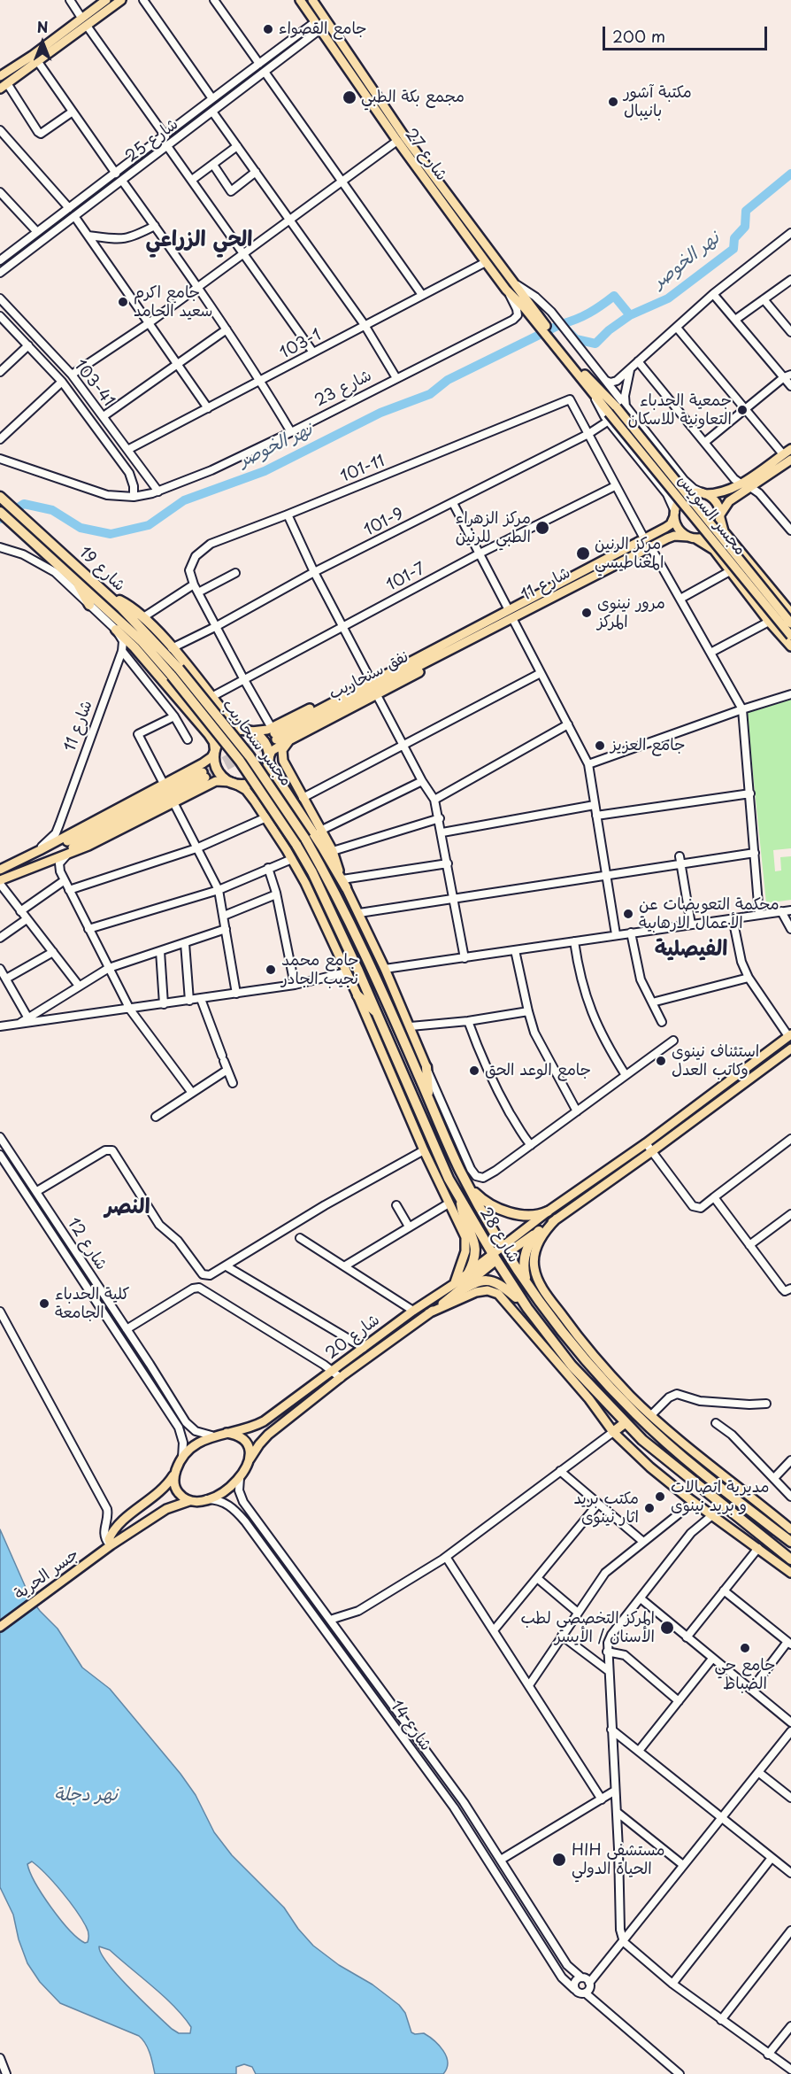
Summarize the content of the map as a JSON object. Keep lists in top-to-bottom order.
{
  "streets": {
    "highway": ["شارع 19", "مجسر سنحاريب", "شارع 28"],
    "main road": [
      "شارع 27",
      "مجسر السويس",
      "شارع 11",
      "نفق سنحاريب",
      "شارع 20",
      "جسر الحرية"
    ],
    "street": [
      "شارع 25",
      "103-1",
      "103-41",
      "شارع 23",
      "101-11",
      "101-9",
      "101-7",
      "شارع 12",
      "شارع 14"
    ]
  },
  "crossings": [
    ["شارع 25", "شارع 27"],
    ["شارع 27", "103-1"],
    ["شارع 27", "شارع 23"],
    ["103-1", "103-41"],
    ["103-41", "شارع 23"],
    ["101-11", "101-9"],
    ["مجسر السويس", "101-9"],
    ["شارع 19", "مجسر سنحاريب"],
    ["شارع 11", "نفق سنحاريب"],
    ["مجسر سنحاريب", "شارع 28"],
    ["شارع 28", "شارع 20"],
    ["شارع 12", "شارع 20"],
    ["شارع 12", "جسر الحرية"],
    ["شارع 12", "شارع 14"],
    ["شارع 20", "جسر الحرية"],
    ["شارع 20", "شارع 14"],
    ["جسر الحرية", "شارع 14"]
  ],
  "districts": ["الحي الزراعي", "الفيصلية", "النصر"],
  "water": ["نهر الخوصر", "نهر دجلة"],
  "places": [
    "جامع القصواء",
    "مجمع بكة الطبي",
    "مكتبة آشور بانيبال",
    "جامع اكرم سعيد الحامد",
    "جمعية الحدباء التعاونية للاسكان",
    "مركز الزهراء الطبي للرنين",
    "مركز الرنين المغناطيسي",
    "مرور نينوى المركز",
    "جامع العزيز",
    "محكمة التعويضات عن الأعمال الارهابية",
    "جامع محمد نجيب الجادر",
    "استئناف نينوى وكاتب العدل",
    "جامع الوعد الحق",
    "كلية الحدباء الجامعة",
    "مديرية اتصالات و بريد نينوى",
    "مكتب بريد اثار نينوى",
    "المركز التخصصي لطب الأسنان / الأيسر",
    "جامع حي الضباط",
    "HIH مستشفى الحياة الدولي"
  ],
  "scale_bar": "200 m",
  "north": "top"
}
